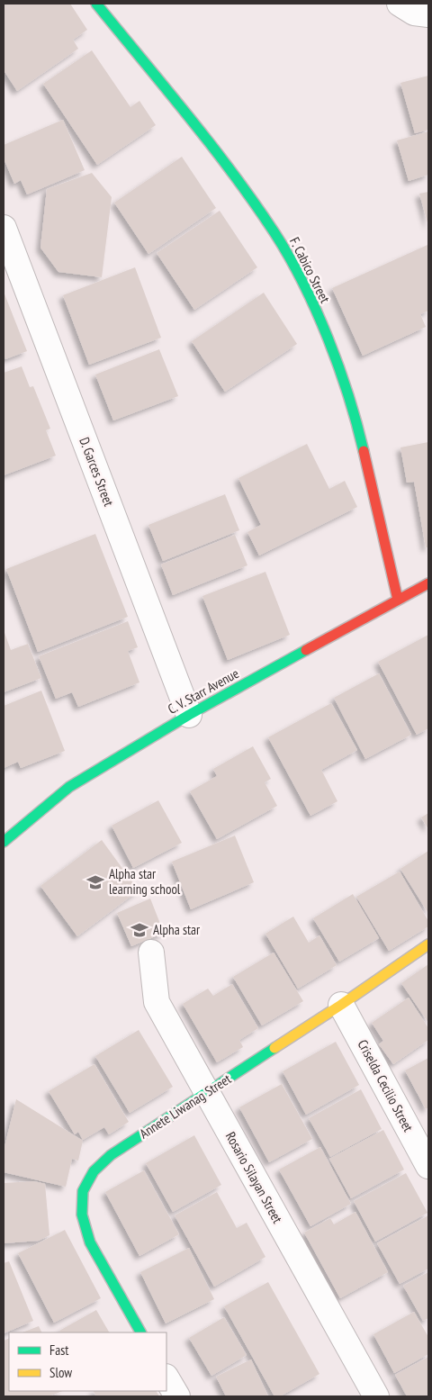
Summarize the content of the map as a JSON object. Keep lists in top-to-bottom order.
{
  "streets": {
    "street": [
      "F. Cabico Street",
      "D. Garces Street",
      "C. V. Starr Avenue",
      "Criselda Cecilio Street",
      "Annete Liwanag Street",
      "Rosario Silayan Street"
    ]
  },
  "crossings": [
    ["F. Cabico Street", "C. V. Starr Avenue"],
    ["D. Garces Street", "C. V. Starr Avenue"],
    ["Criselda Cecilio Street", "Annete Liwanag Street"],
    ["Annete Liwanag Street", "Rosario Silayan Street"]
  ],
  "places": {
    "school or university": ["Alpha star learning school", "Alpha star"]
  },
  "legend": ["Fast", "Slow"]
}
